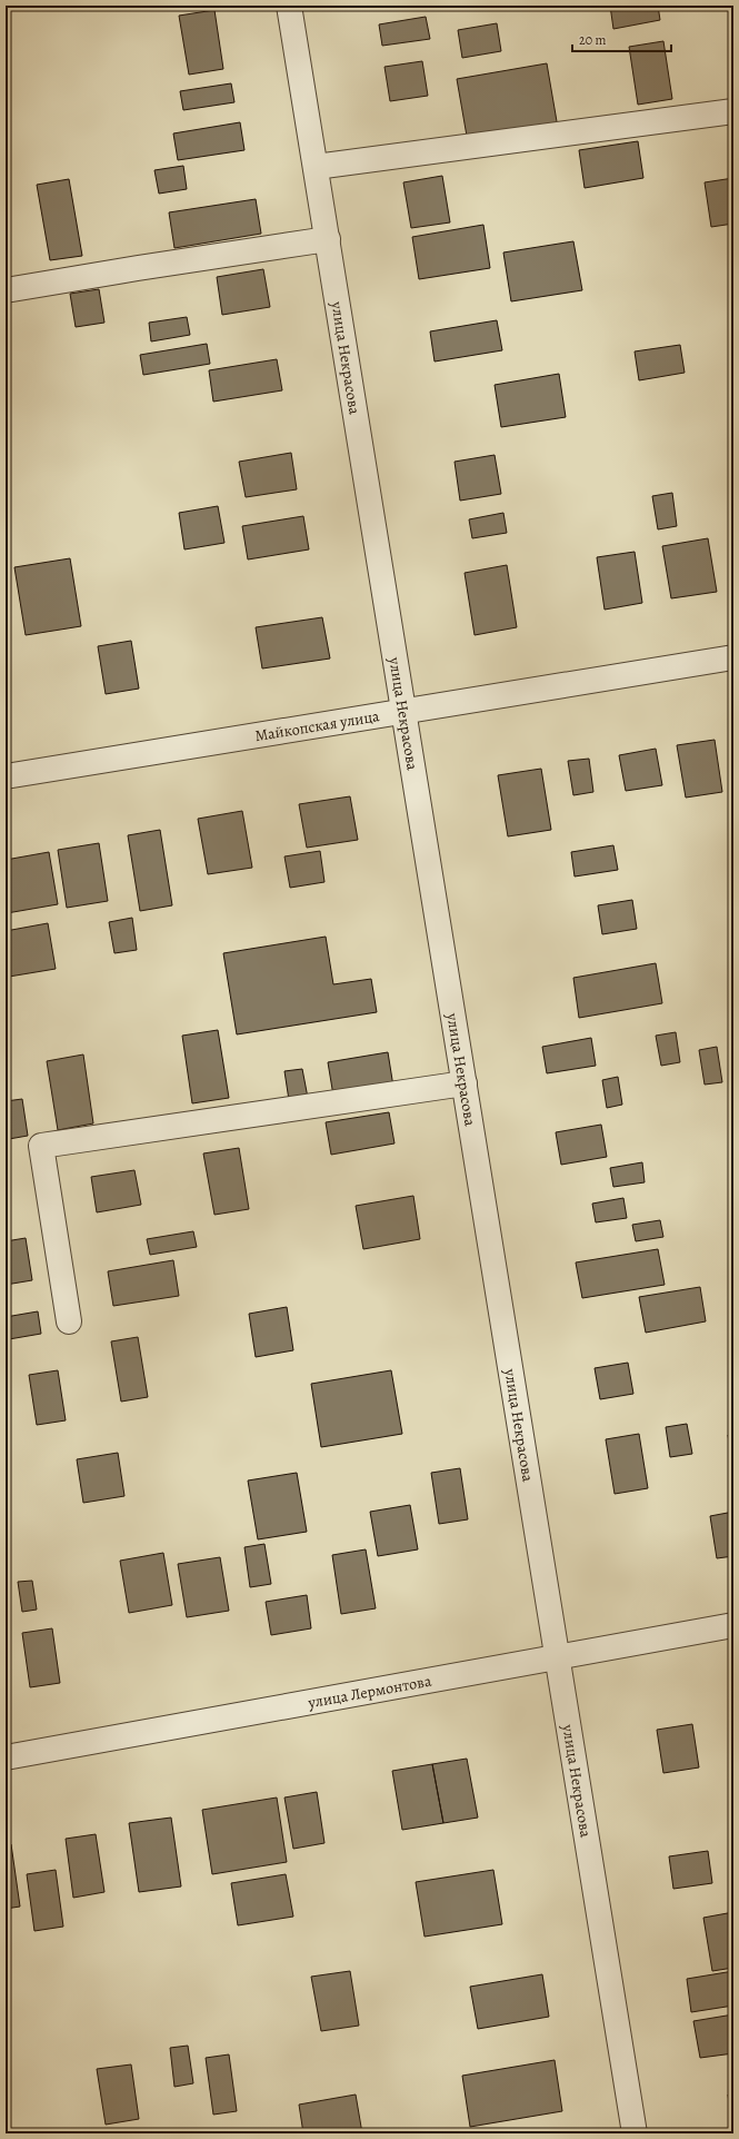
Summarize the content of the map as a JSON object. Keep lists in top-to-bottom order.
{
  "streets": {
    "street": ["улица Некрасова", "Майкопская улица", "улица Лермонтова"]
  },
  "crossings": [
    ["улица Некрасова", "Майкопская улица"],
    ["улица Некрасова", "улица Лермонтова"]
  ],
  "scale_bar": "20 m"
}
